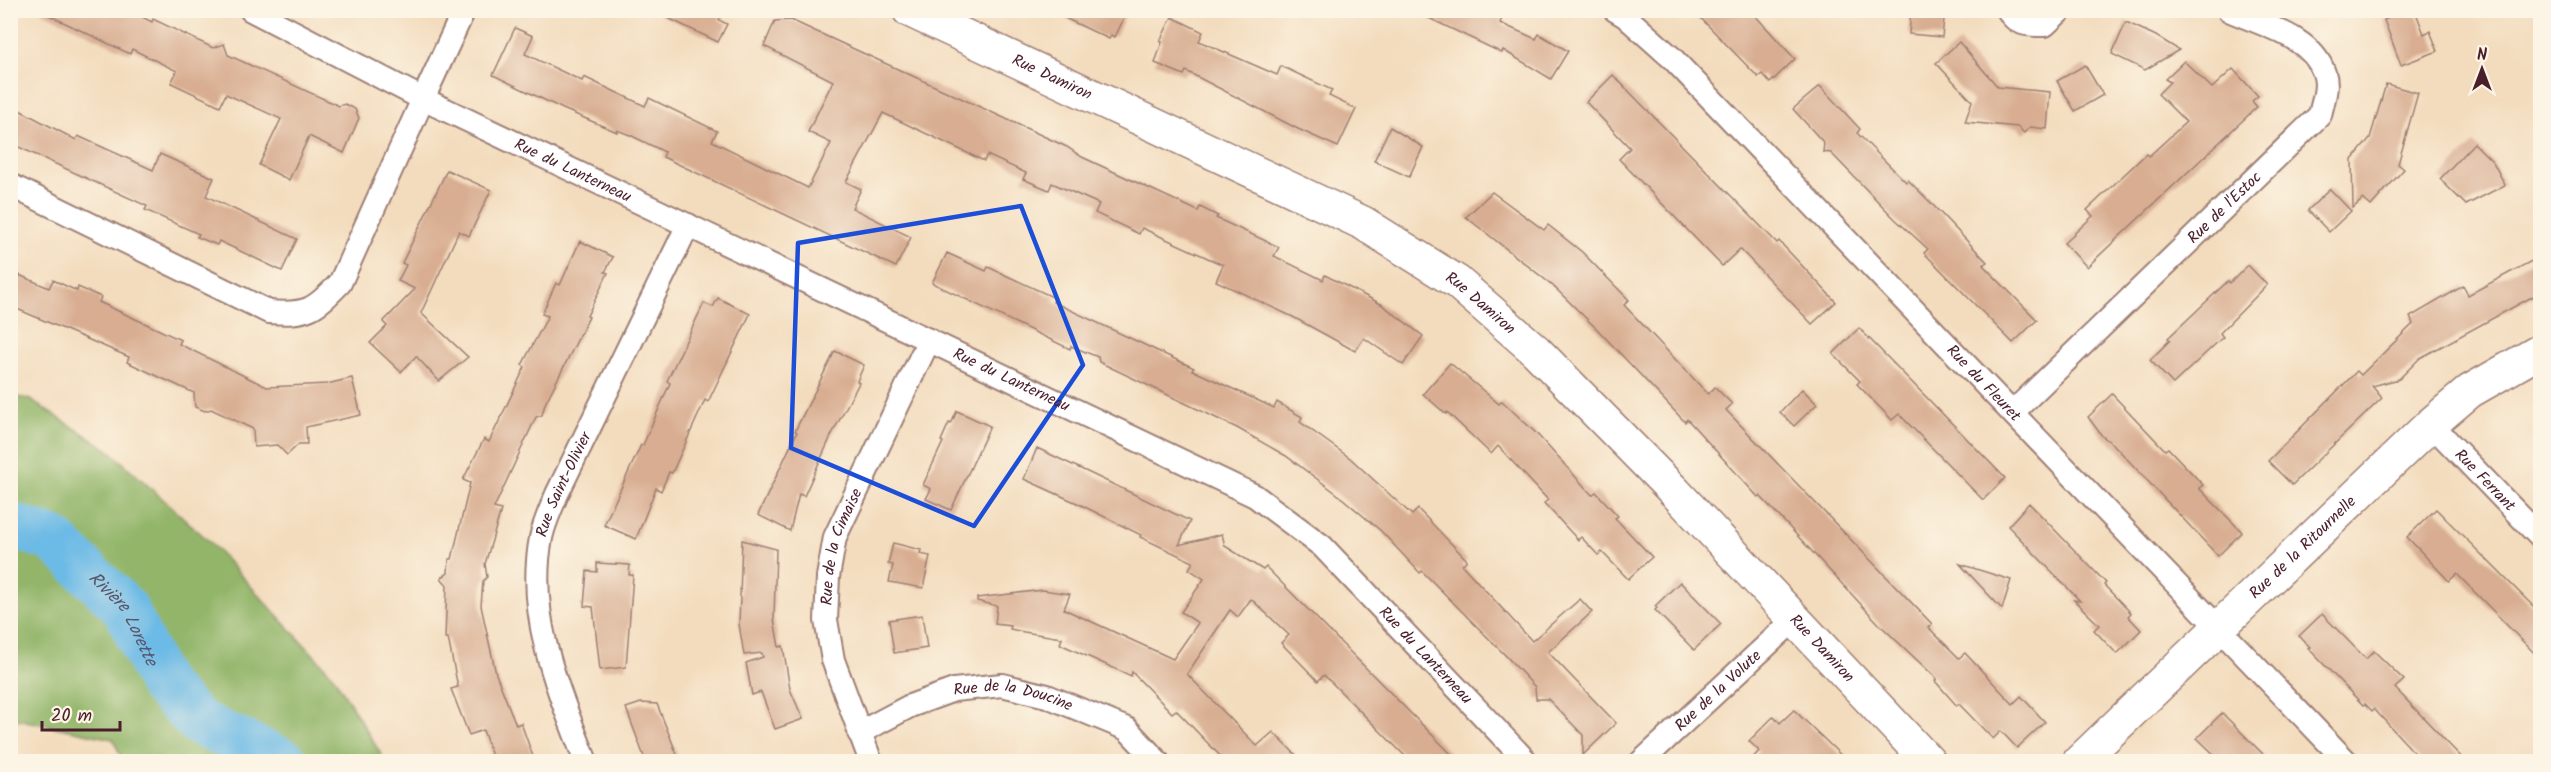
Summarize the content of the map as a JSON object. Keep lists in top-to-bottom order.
{
  "streets": {
    "street": [
      "Rue Damiron",
      "Rue du Lanterneau",
      "Rue de l'Estoc",
      "Rue du Fleuret",
      "Rue Ferrant",
      "Rue Saint-Olivier",
      "Rue de la Ritournelle",
      "Rue de la Cimaise",
      "Rue de la Volute",
      "Rue de la Doucine"
    ]
  },
  "crossings": [
    ["Rue Damiron", "Rue de la Volute"],
    ["Rue du Lanterneau", "Rue Saint-Olivier"],
    ["Rue du Lanterneau", "Rue de la Cimaise"],
    ["Rue de l'Estoc", "Rue du Fleuret"],
    ["Rue du Fleuret", "Rue de la Ritournelle"],
    ["Rue Ferrant", "Rue de la Ritournelle"],
    ["Rue de la Cimaise", "Rue de la Doucine"]
  ],
  "water": ["Rivière Lorette"],
  "scale_bar": "20 m",
  "north": "top"
}
